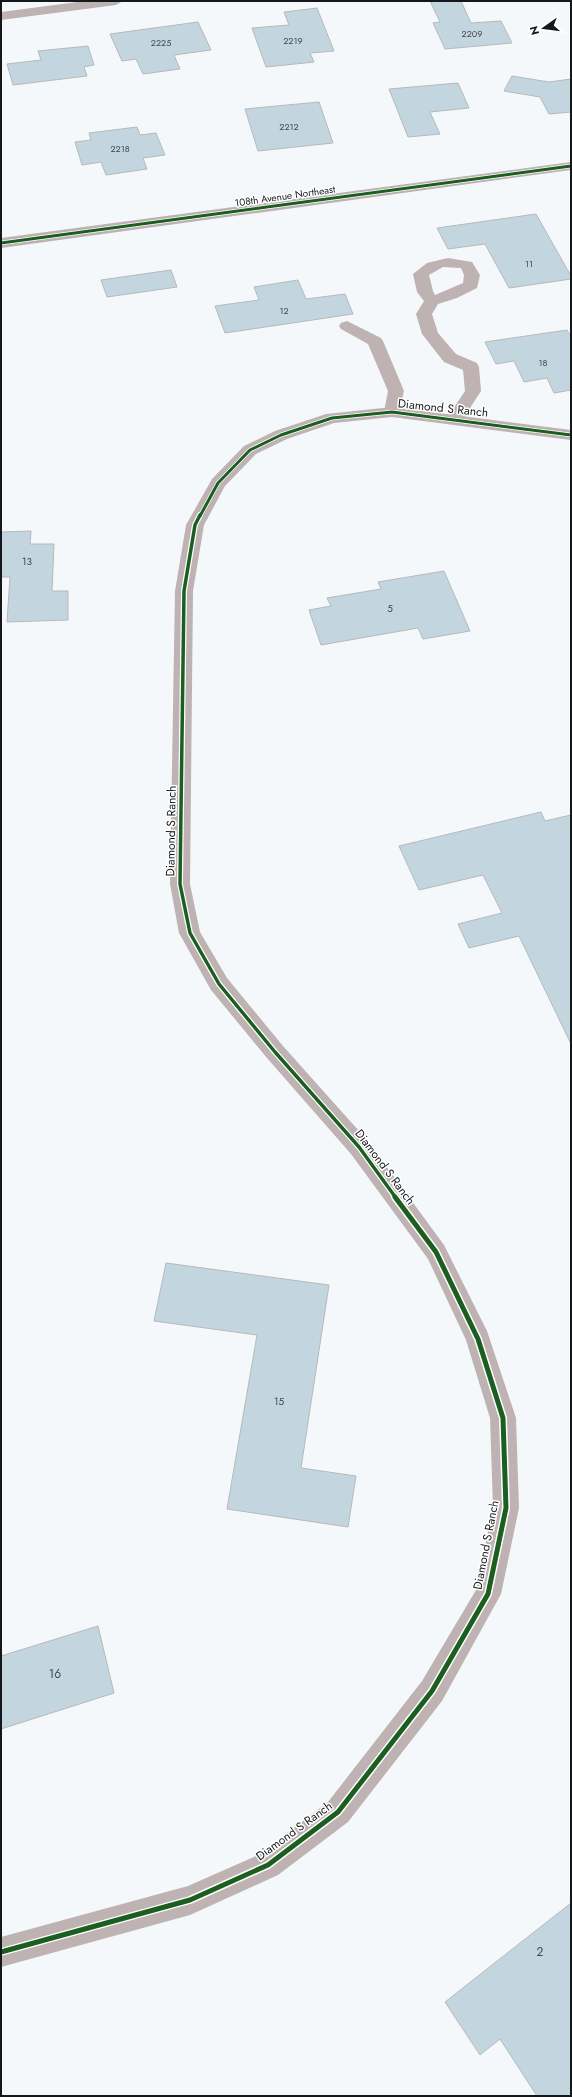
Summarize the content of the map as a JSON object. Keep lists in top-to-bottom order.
{
  "streets": {
    "main road": ["108th Avenue Northeast"],
    "street": ["Diamond S Ranch"]
  },
  "house_numbers": [
    "2209",
    "2219",
    "2225",
    "2212",
    "2218",
    "11",
    "12",
    "18",
    "13",
    "5",
    "15",
    "16",
    "2"
  ],
  "north": "left"
}
